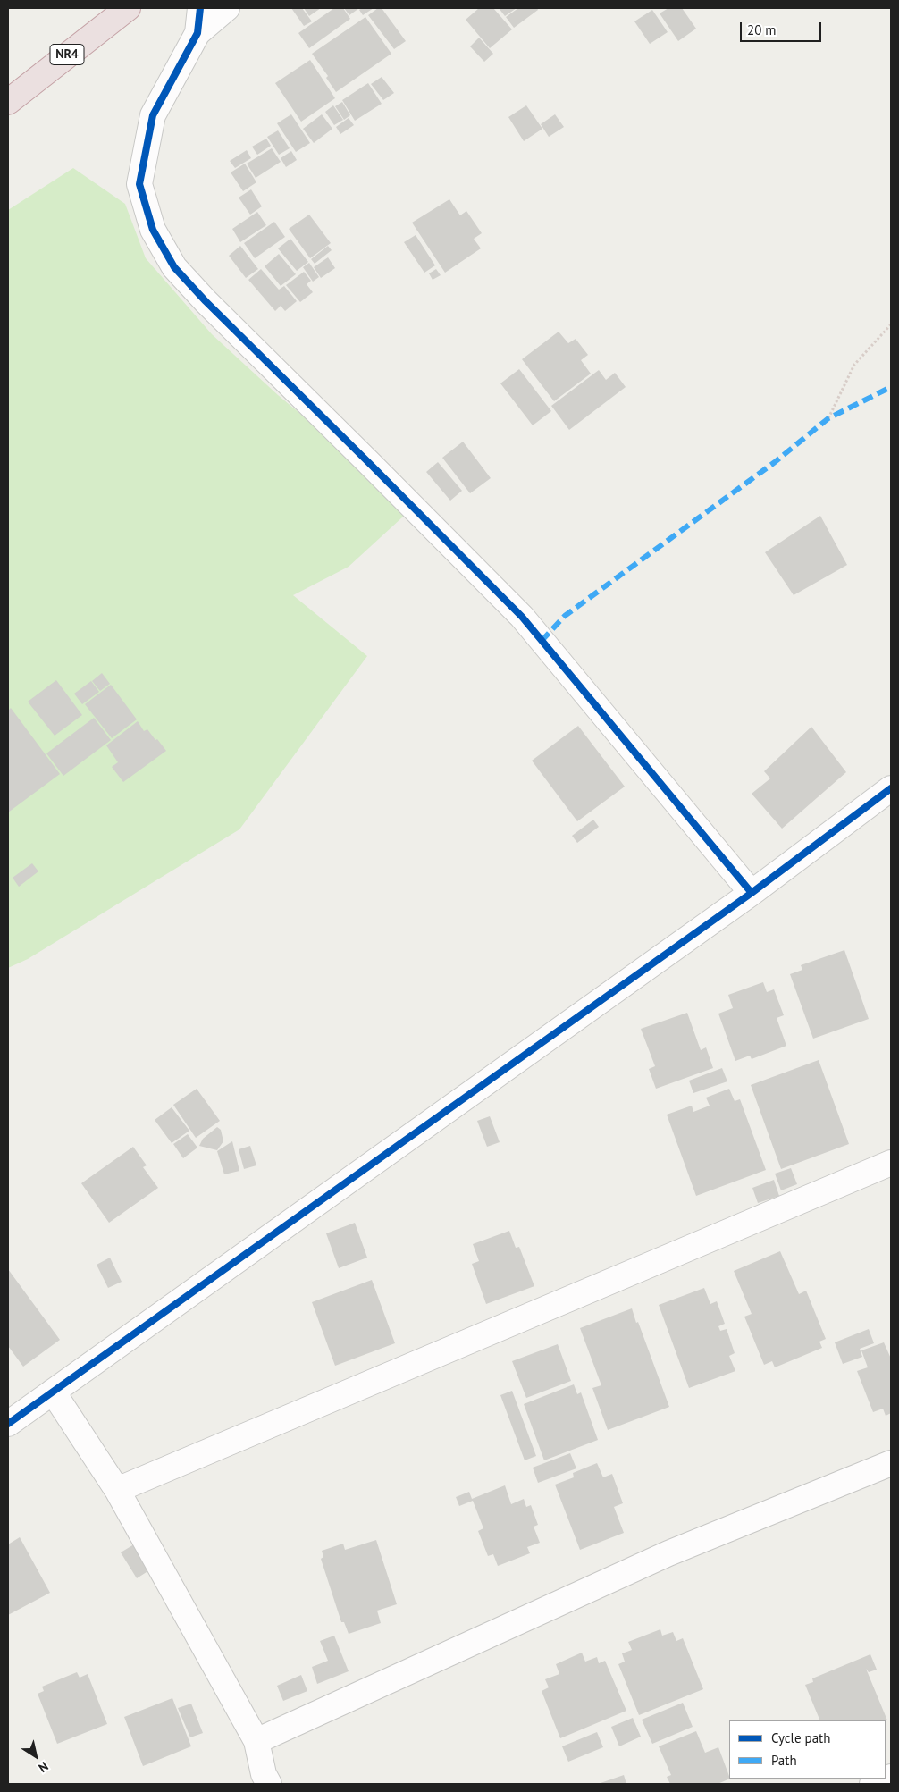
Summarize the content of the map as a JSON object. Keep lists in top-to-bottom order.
{
  "streets": {
    "highway": ["NR4"]
  },
  "legend": ["Cycle path", "Path"],
  "scale_bar": "20 m",
  "north": "bottom right"
}
